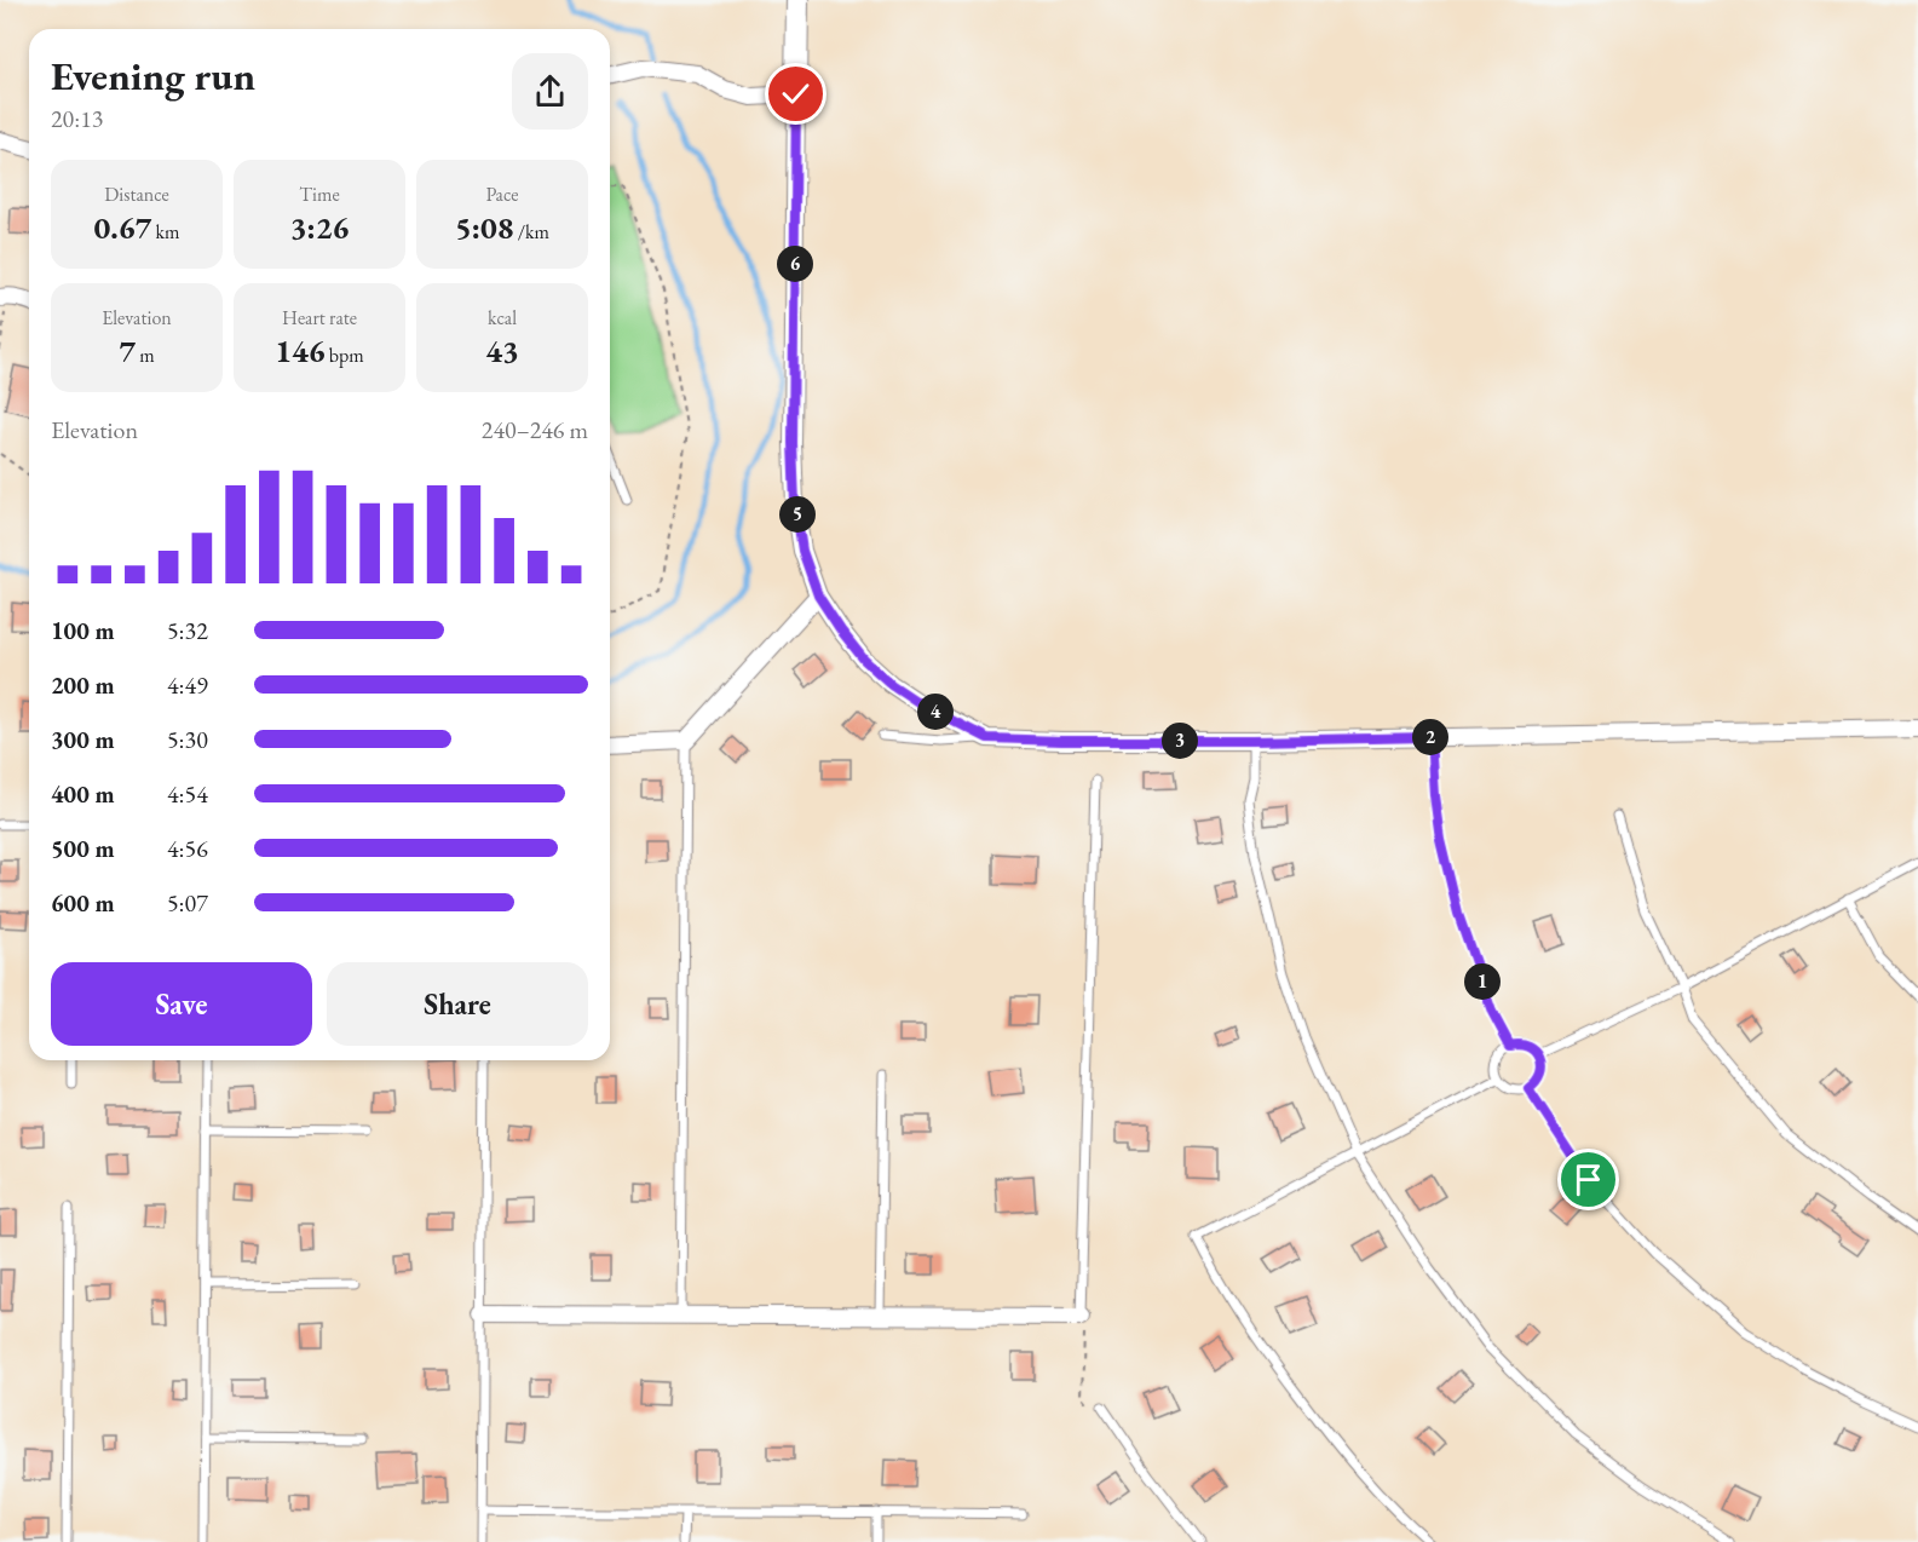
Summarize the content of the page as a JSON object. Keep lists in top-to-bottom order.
{
  "page": {
    "heading": ["Evening run", "20:13"],
    "stats": [
      ["Distance", "0.67 km"],
      ["Time", "3:26"],
      ["Pace", "5:08 /km"],
      ["Elevation", "7 m"],
      ["Heart rate", "146 bpm"],
      ["kcal", "43"]
    ],
    "pins": [
      "6",
      "5",
      "4",
      "2",
      "3",
      "1"
    ],
    "chart": ["Elevation", "240–246 m"],
    "list": [
      {
        "name": "100 m",
        "note": "5:32"
      },
      {
        "name": "200 m",
        "note": "4:49"
      },
      {
        "name": "300 m",
        "note": "5:30"
      },
      {
        "name": "400 m",
        "note": "4:54"
      },
      {
        "name": "500 m",
        "note": "4:56"
      },
      {
        "name": "600 m",
        "note": "5:07"
      }
    ],
    "buttons": ["Save", "Share"]
  }
}
